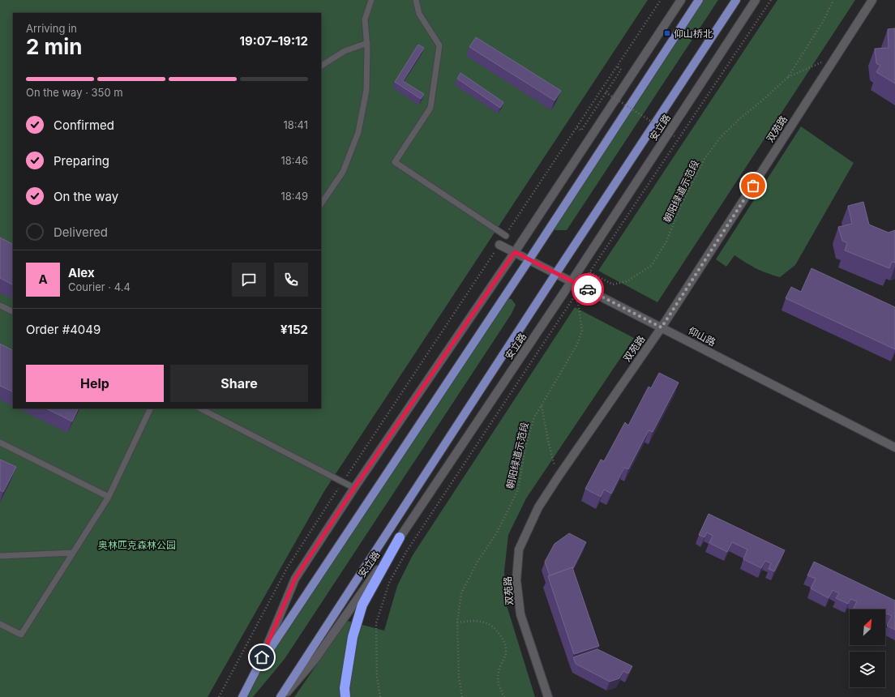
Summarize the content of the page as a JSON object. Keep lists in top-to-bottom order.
{
  "streets": {
    "main road": ["安立路"],
    "street": ["双苑路", "仰山路"],
    "path": ["朝阳绿道示范段"]
  },
  "crossings": [
    ["安立路", "仰山路"],
    ["双苑路", "仰山路"]
  ],
  "parks": ["奥林匹克森林公园"],
  "places": {
    "transit": ["仰山桥北"]
  },
  "north": "top right",
  "page": {
    "heading": ["2 min", "Arriving in", "19:07–19:12"],
    "panel": [
      "Alex",
      "Courier · 4.4",
      "Order #4049",
      "¥152"
    ],
    "bar": "On the way · 350 m",
    "list": [
      ["Confirmed", "18:41"],
      ["Preparing", "18:46"],
      ["On the way", "18:49"],
      "Delivered"
    ],
    "round": "A",
    "buttons": ["Help", "Share"]
  }
}
